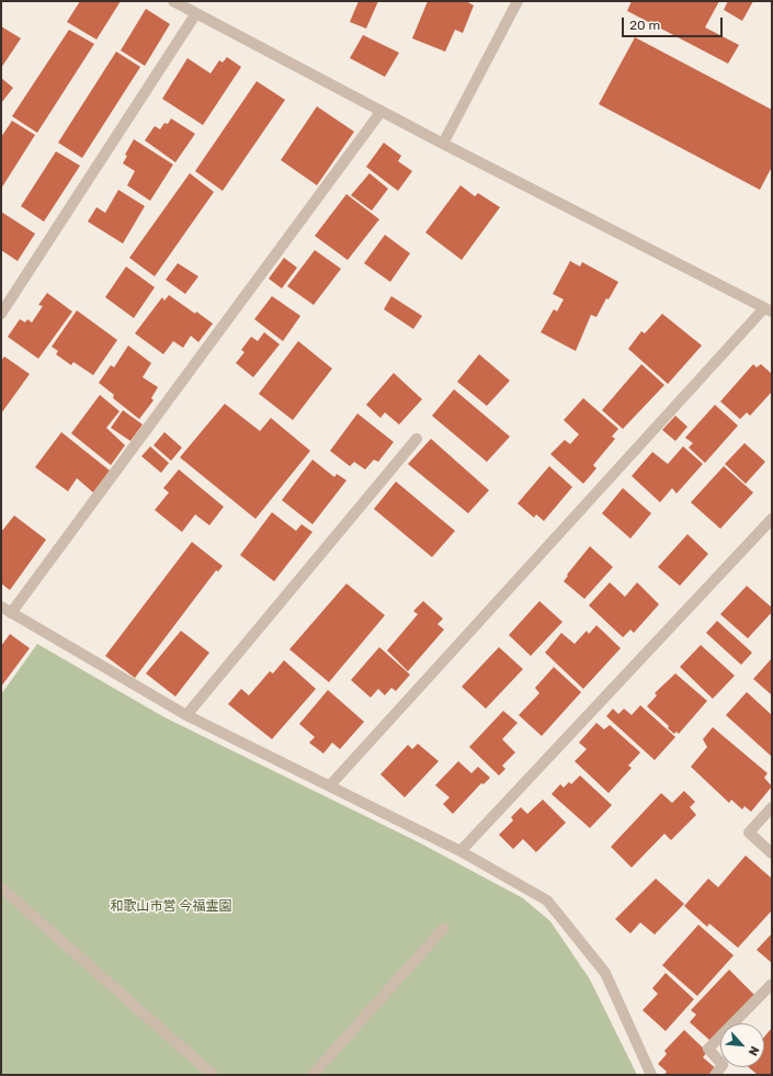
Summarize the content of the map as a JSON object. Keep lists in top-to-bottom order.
{
  "parks": ["和歌山市営 今福霊園"],
  "scale_bar": "20 m",
  "north": "bottom right"
}
